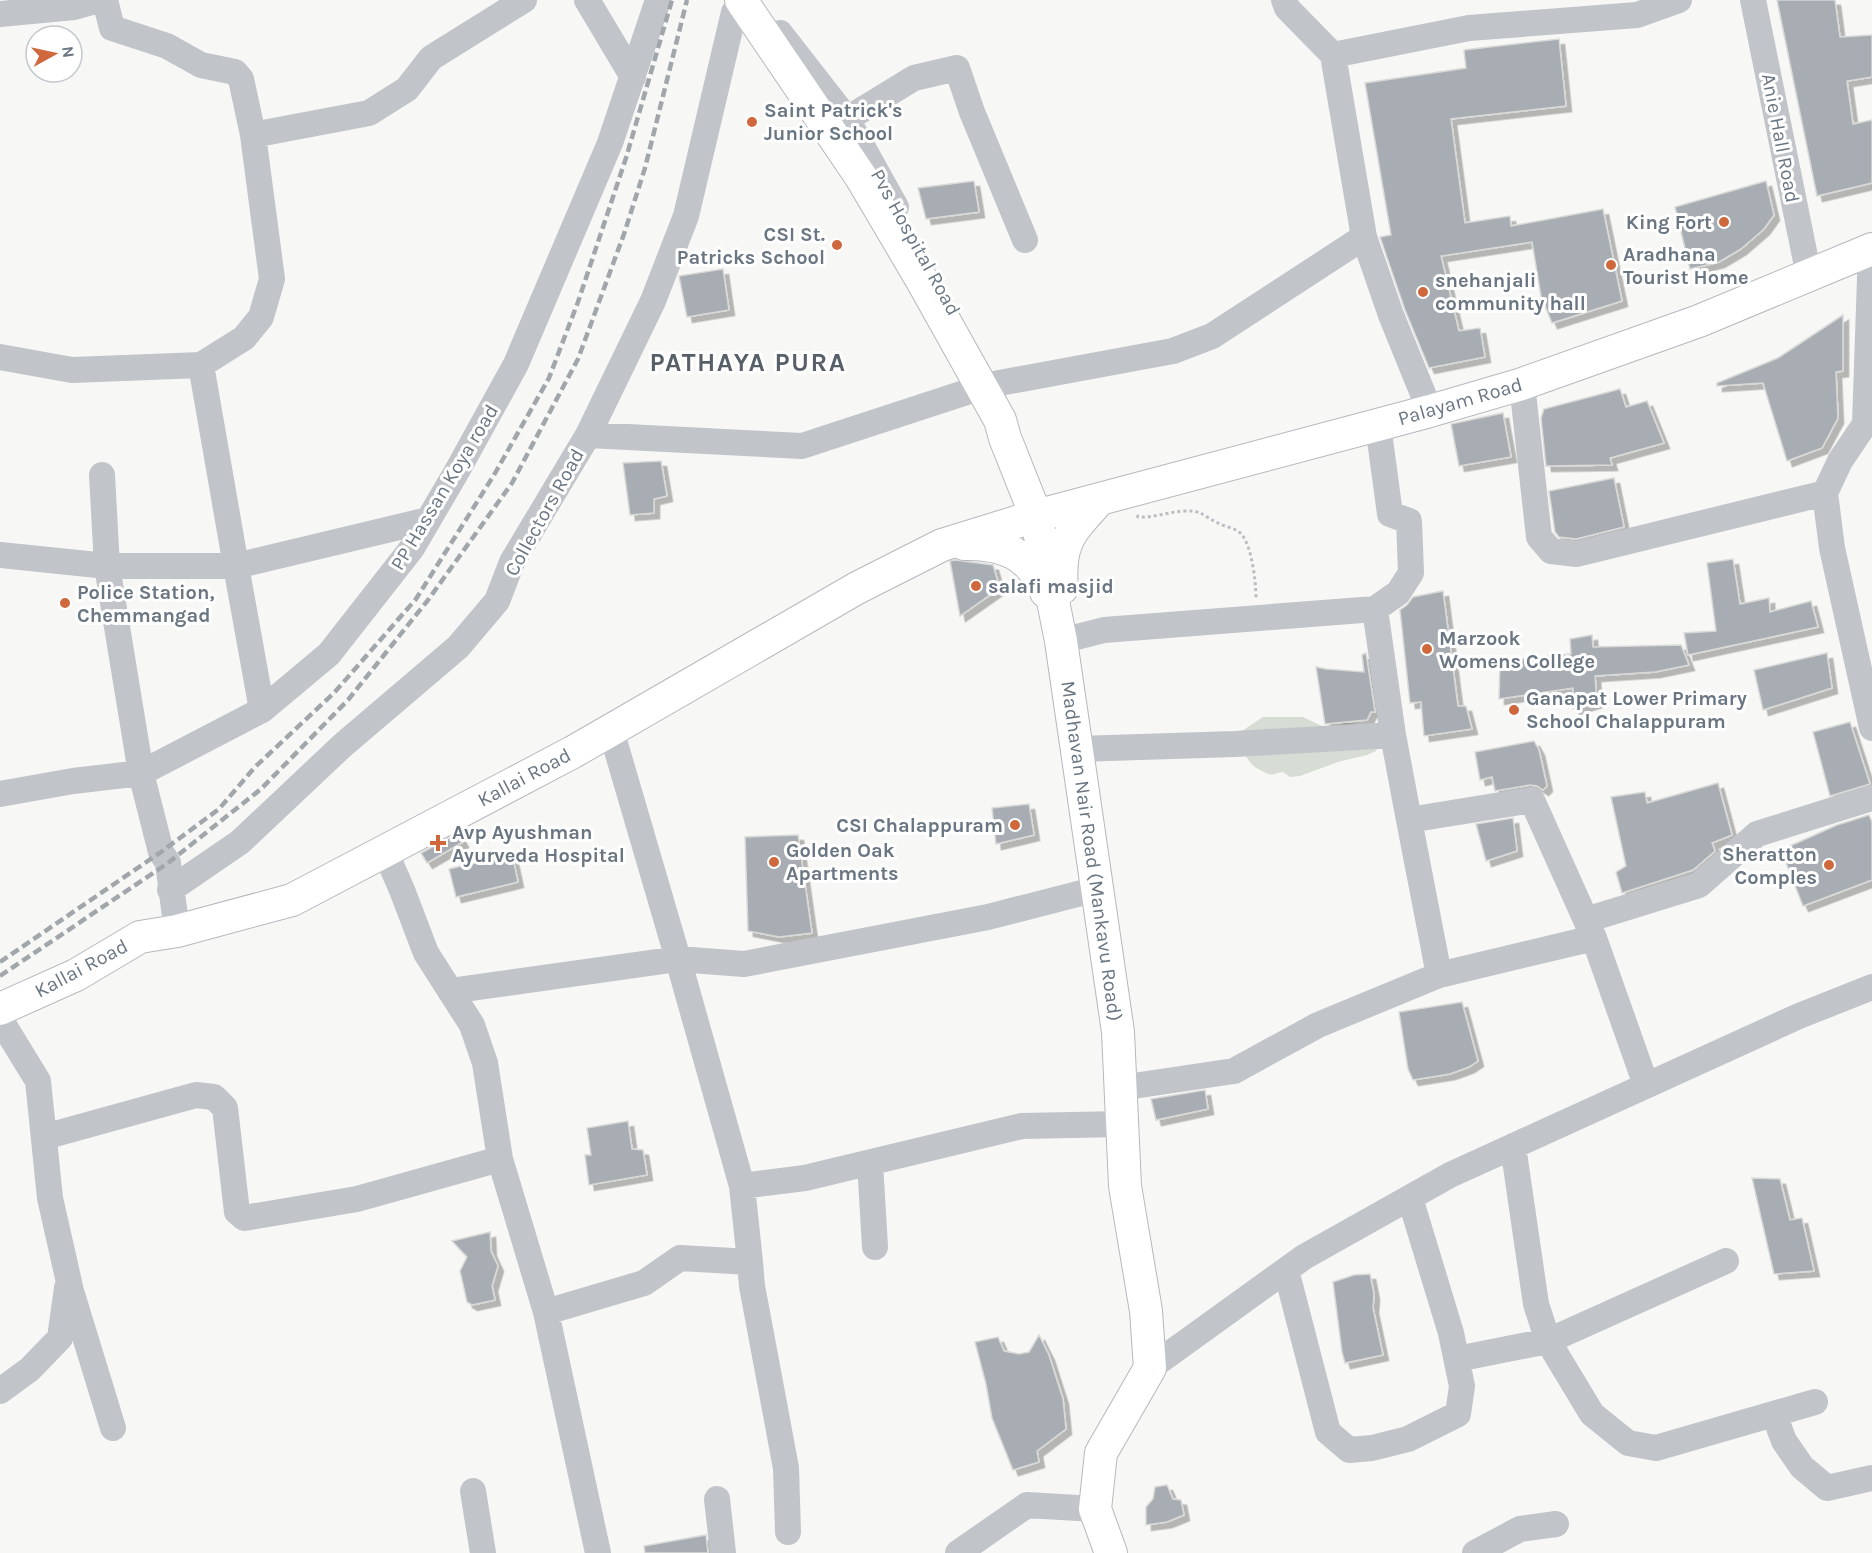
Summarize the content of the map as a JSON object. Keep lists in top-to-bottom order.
{
  "streets": {
    "main road": ["Palayam Road", "Kallai Road", "Madhavan Nair Road (Mankavu Road)"],
    "street": [
      "Anie Hall Road",
      "Pvs Hospital Road",
      "PP Hassan Koya road",
      "Collectors Road"
    ]
  },
  "crossings": [
    ["Anie Hall Road", "Palayam Road"],
    ["Pvs Hospital Road", "Collectors Road"],
    ["Pvs Hospital Road", "Madhavan Nair Road (Mankavu Road)"],
    ["Palayam Road", "Kallai Road"],
    ["Palayam Road", "Madhavan Nair Road (Mankavu Road)"],
    ["Collectors Road", "Madhavan Nair Road (Mankavu Road)"],
    ["Kallai Road", "Madhavan Nair Road (Mankavu Road)"]
  ],
  "districts": ["PATHAYA PURA"],
  "places": {
    "other": [
      "Saint Patrick's Junior School",
      "King Fort",
      "CSI St. Patricks School",
      "Aradhana Tourist Home",
      "snehanjali community hall",
      "salafi masjid",
      "Police Station, Chemmangad",
      "Marzook Womens College",
      "Ganapat Lower Primary School Chalappuram",
      "CSI Chalappuram",
      "Golden Oak Apartments",
      "Sheratton Comples"
    ],
    "health": ["Avp Ayushman Ayurveda Hospital"]
  },
  "north": "right"
}
